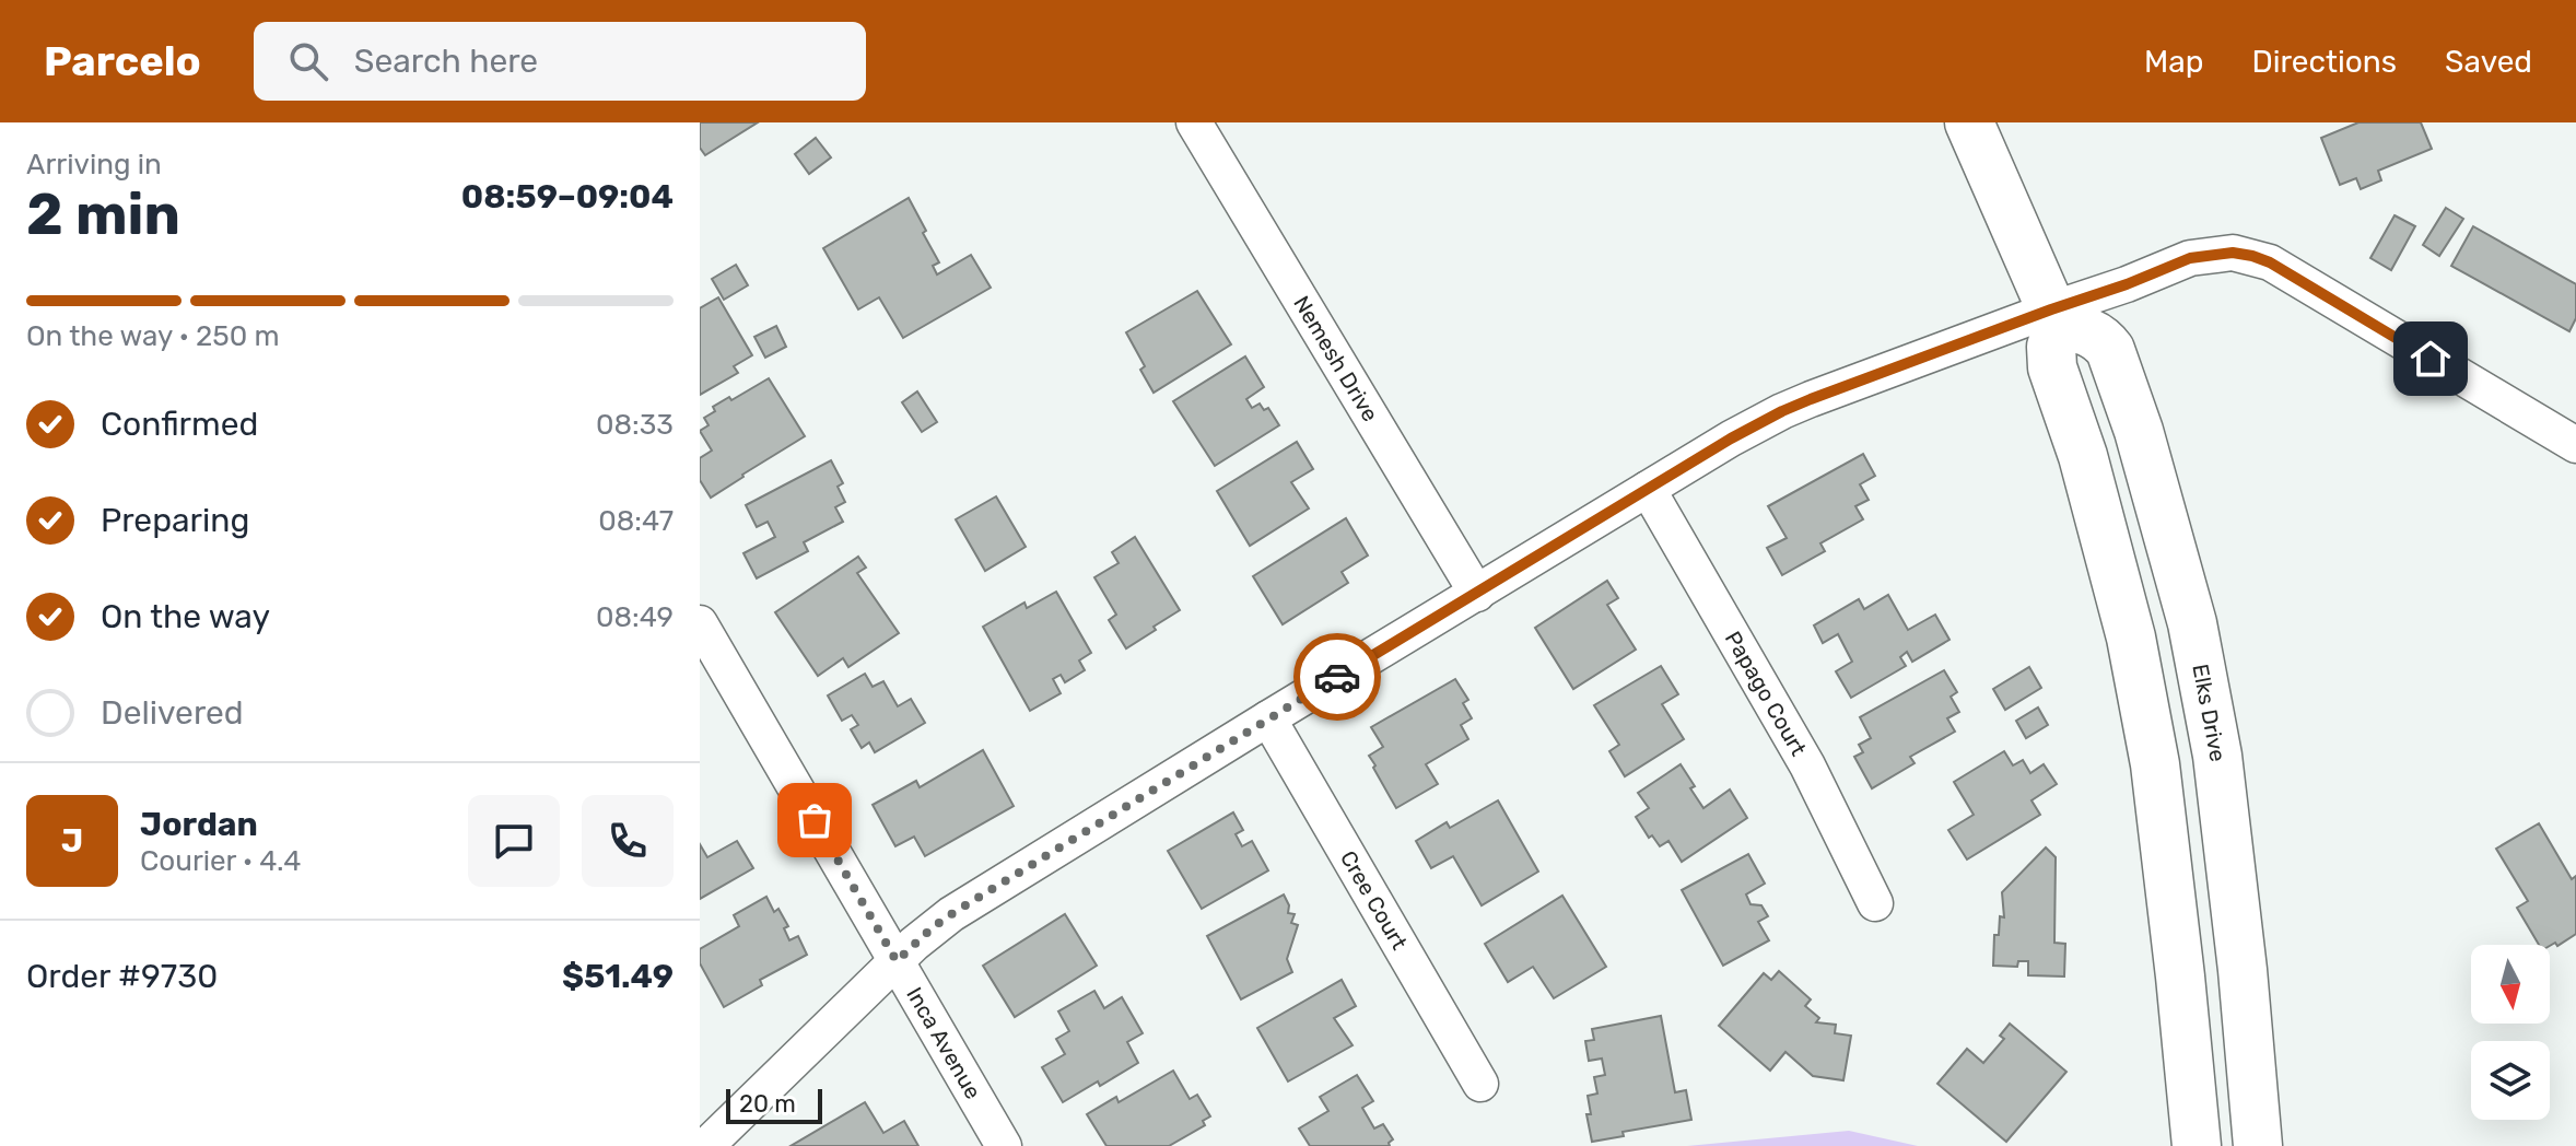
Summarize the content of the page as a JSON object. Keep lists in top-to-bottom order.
{
  "streets": {
    "main road": ["Elks Drive"],
    "street": [
      "Nemesh Drive",
      "Papago Court",
      "Cree Court",
      "Inca Avenue"
    ]
  },
  "scale_bar": "20 m",
  "north": "bottom",
  "page": {
    "header": "Parcelo",
    "search": "Search here",
    "nav": ["Map", "Directions", "Saved"],
    "heading": ["2 min", "Arriving in", "08:59–09:04"],
    "panel": [
      "Jordan",
      "Courier · 4.4",
      "Order #9730",
      "$51.49"
    ],
    "bar": "On the way · 250 m",
    "list": [
      ["Confirmed", "08:33"],
      ["Preparing", "08:47"],
      ["On the way", "08:49"],
      "Delivered"
    ],
    "round": "J",
    "scale": "20 m"
  }
}
